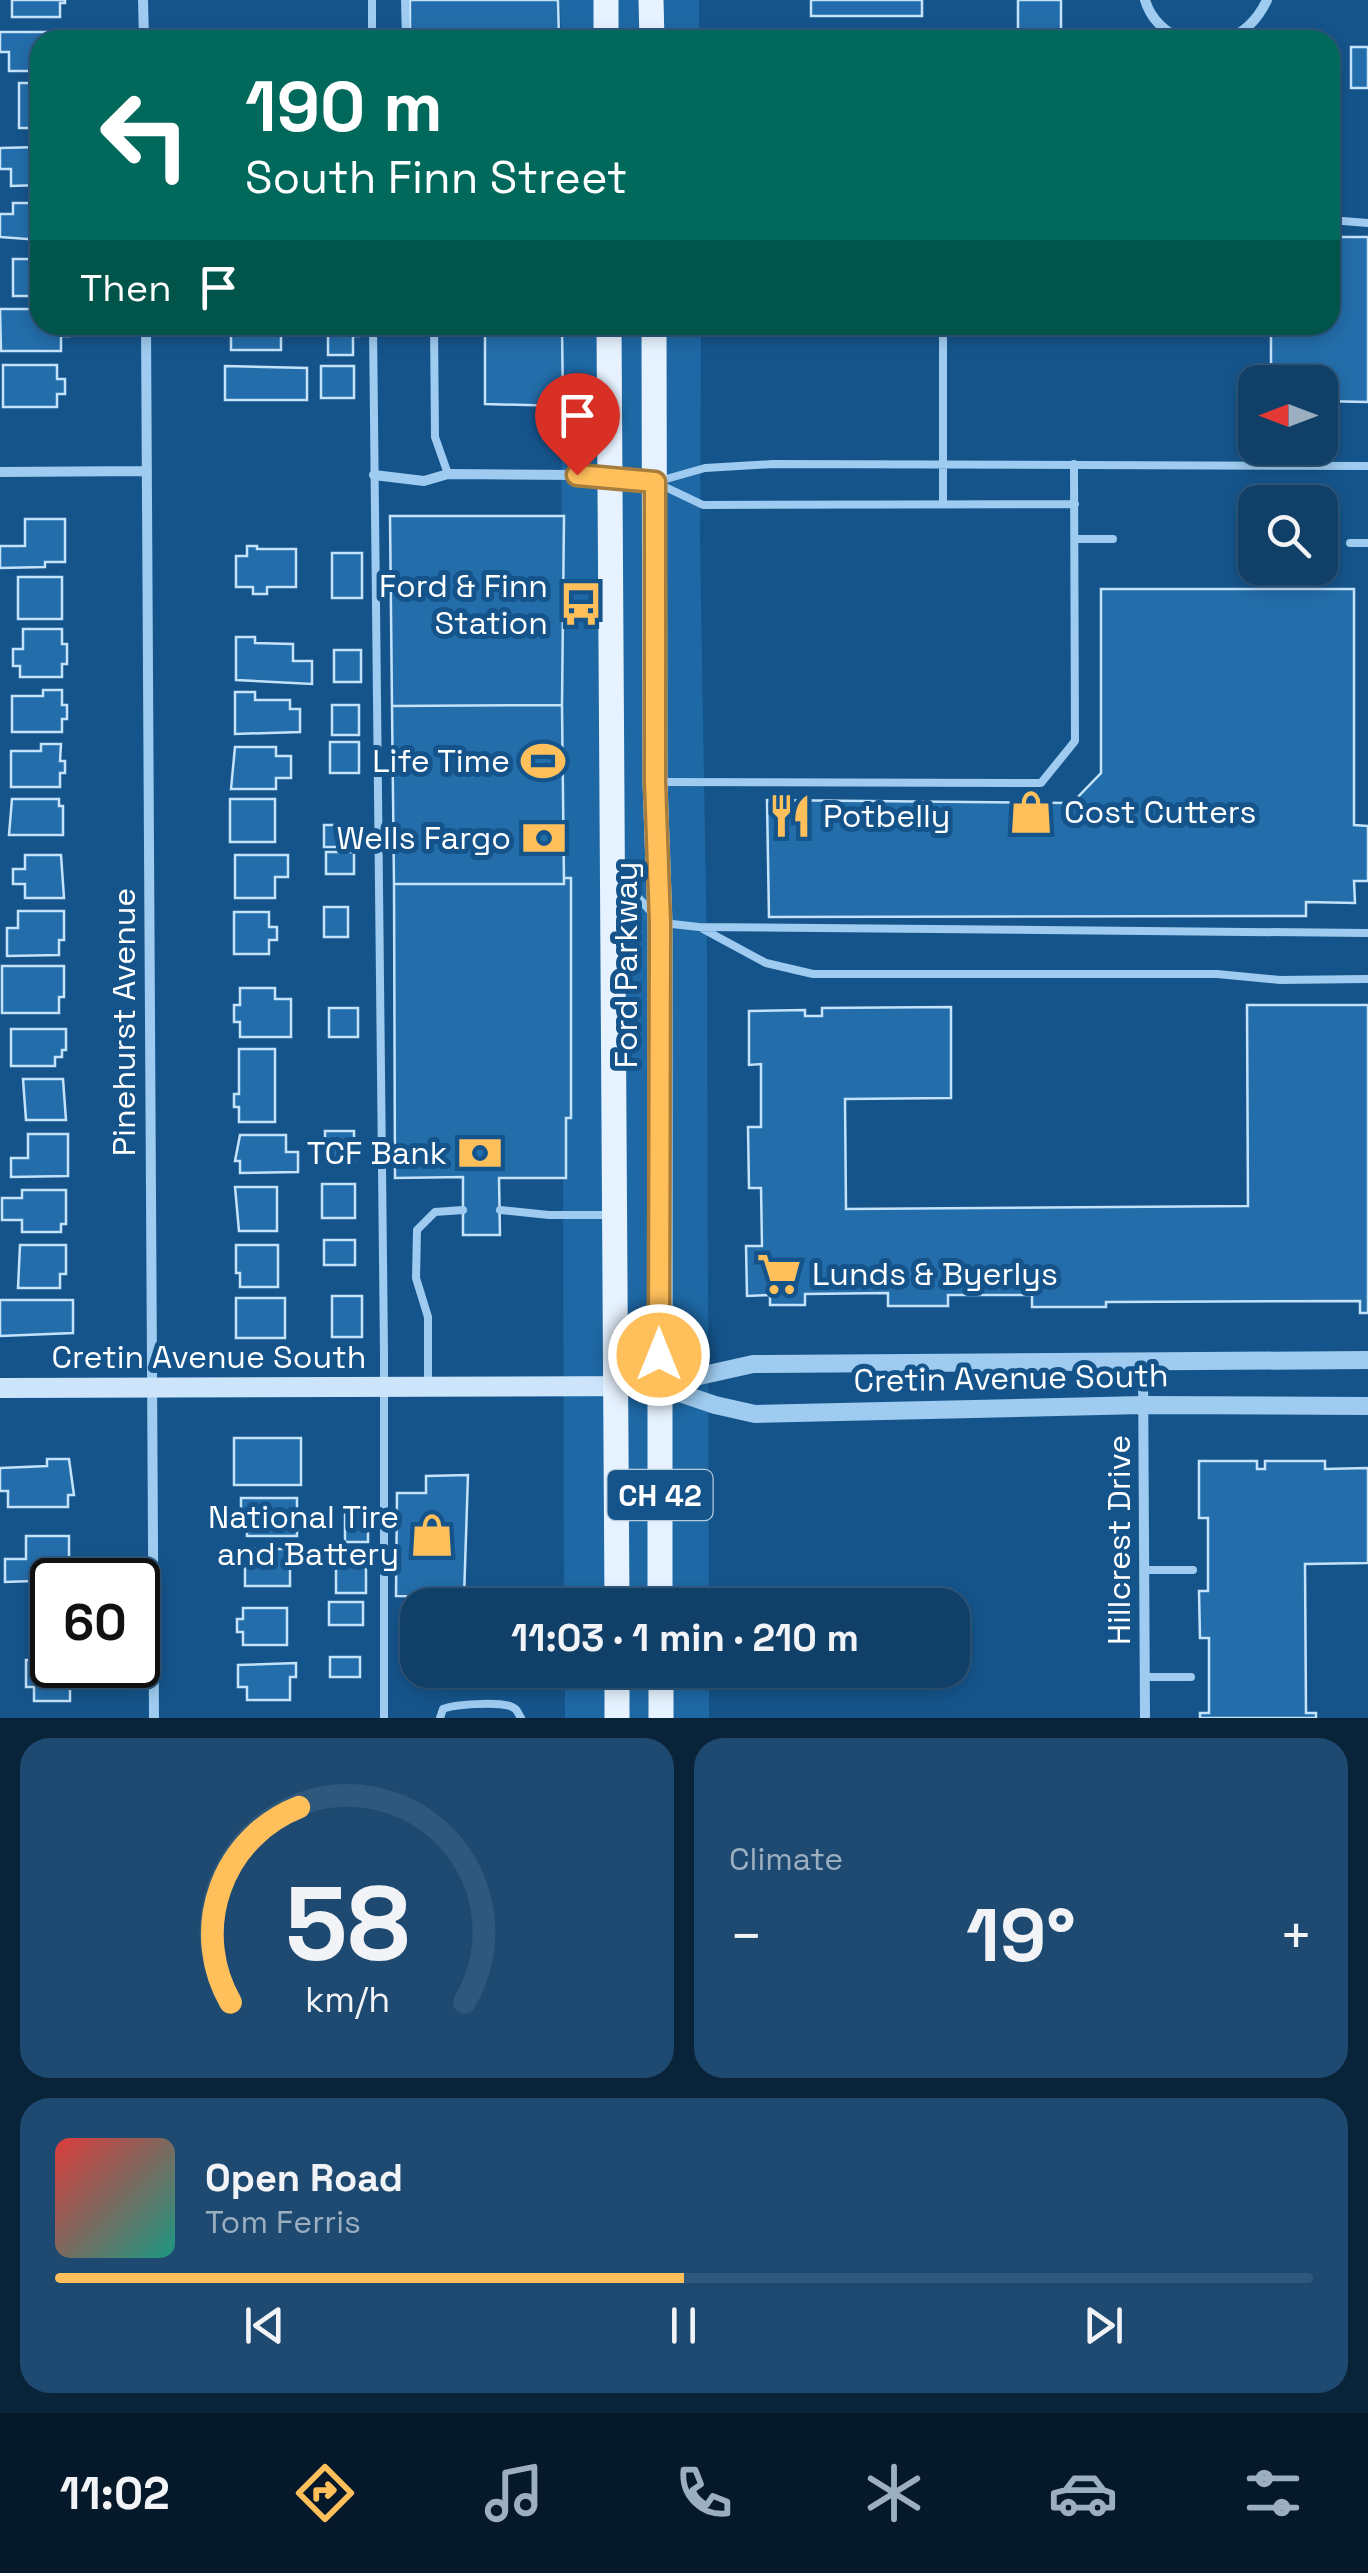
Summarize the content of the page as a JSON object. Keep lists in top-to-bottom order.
{
  "streets": {
    "main road": ["Ford Parkway", "Cretin Avenue South", "CH 42"],
    "street": ["Pinehurst Avenue", "Hillcrest Drive"]
  },
  "crossings": [
    ["Ford Parkway", "Cretin Avenue South"],
    ["Pinehurst Avenue", "Cretin Avenue South"],
    ["Cretin Avenue South", "Hillcrest Drive"]
  ],
  "places": {
    "bus stop": ["Ford & Finn Station"],
    "sports": ["Life Time"],
    "shop": ["Cost Cutters", "National Tire and Battery"],
    "restaurant": ["Potbelly"],
    "bank": ["Wells Fargo", "TCF Bank"],
    "supermarket": ["Lunds & Byerlys"]
  },
  "north": "left",
  "page": {
    "turn": ["190 m", "South Finn Street"],
    "then": "Then",
    "limit": "60",
    "trip": "11:03 · 1 min · 210 m",
    "tile": "Climate",
    "heat": ["−", "19°", "+"],
    "song": ["Open Road", "Tom Ferris"],
    "tabs": "11:02",
    "gauge": ["58", "km/h"]
  }
}
